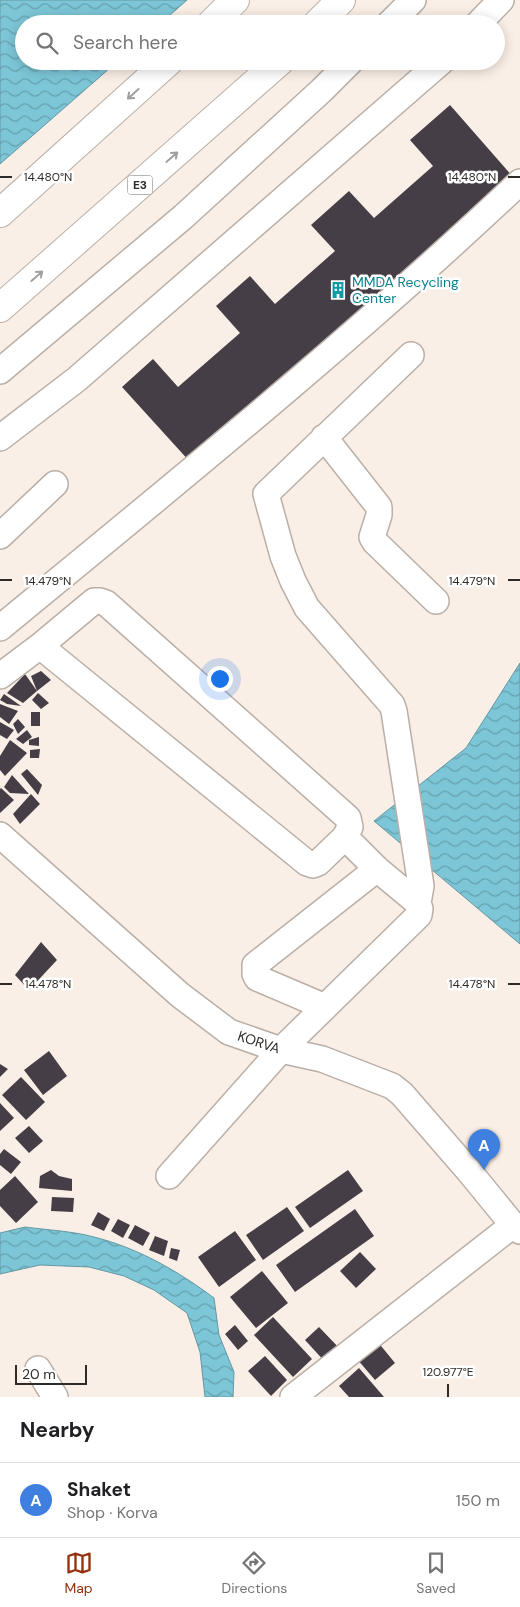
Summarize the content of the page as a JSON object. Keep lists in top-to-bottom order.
{
  "streets": {
    "highway": ["E3"],
    "street": ["KORVA"]
  },
  "places": {
    "building": ["MMDA Recycling Center"]
  },
  "scale_bar": "20 m",
  "page": {
    "search": "Search here",
    "pins": "A",
    "scale": "20 m",
    "heading": "Nearby",
    "list": [
      {
        "mark": "A",
        "name": "Shaket",
        "note": "Shop · Korva",
        "value": "150 m"
      }
    ],
    "nav": ["Map", "Directions", "Saved"]
  },
  "coordinates": [
    "14.480°N",
    "14.479°N",
    "14.478°N",
    "120.977°E"
  ]
}
